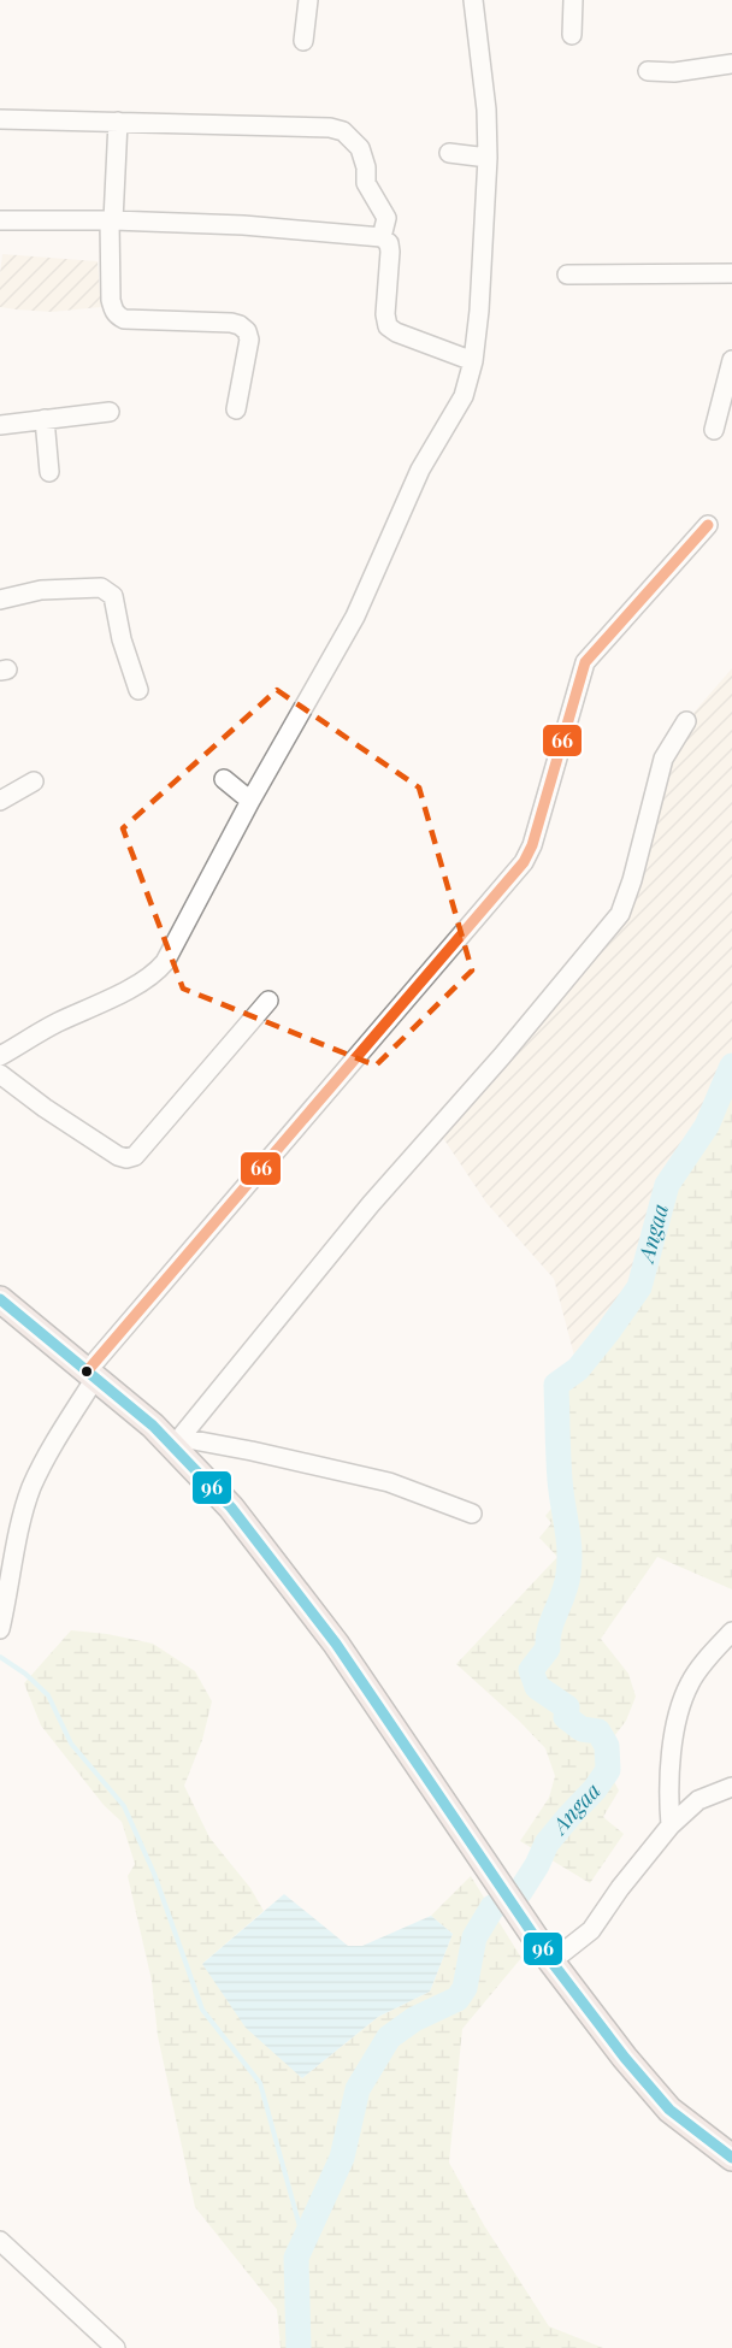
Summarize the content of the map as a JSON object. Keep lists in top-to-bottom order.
{
  "water": ["Angaa"],
  "lines": ["transit line 66", "transit line 96"]
}
